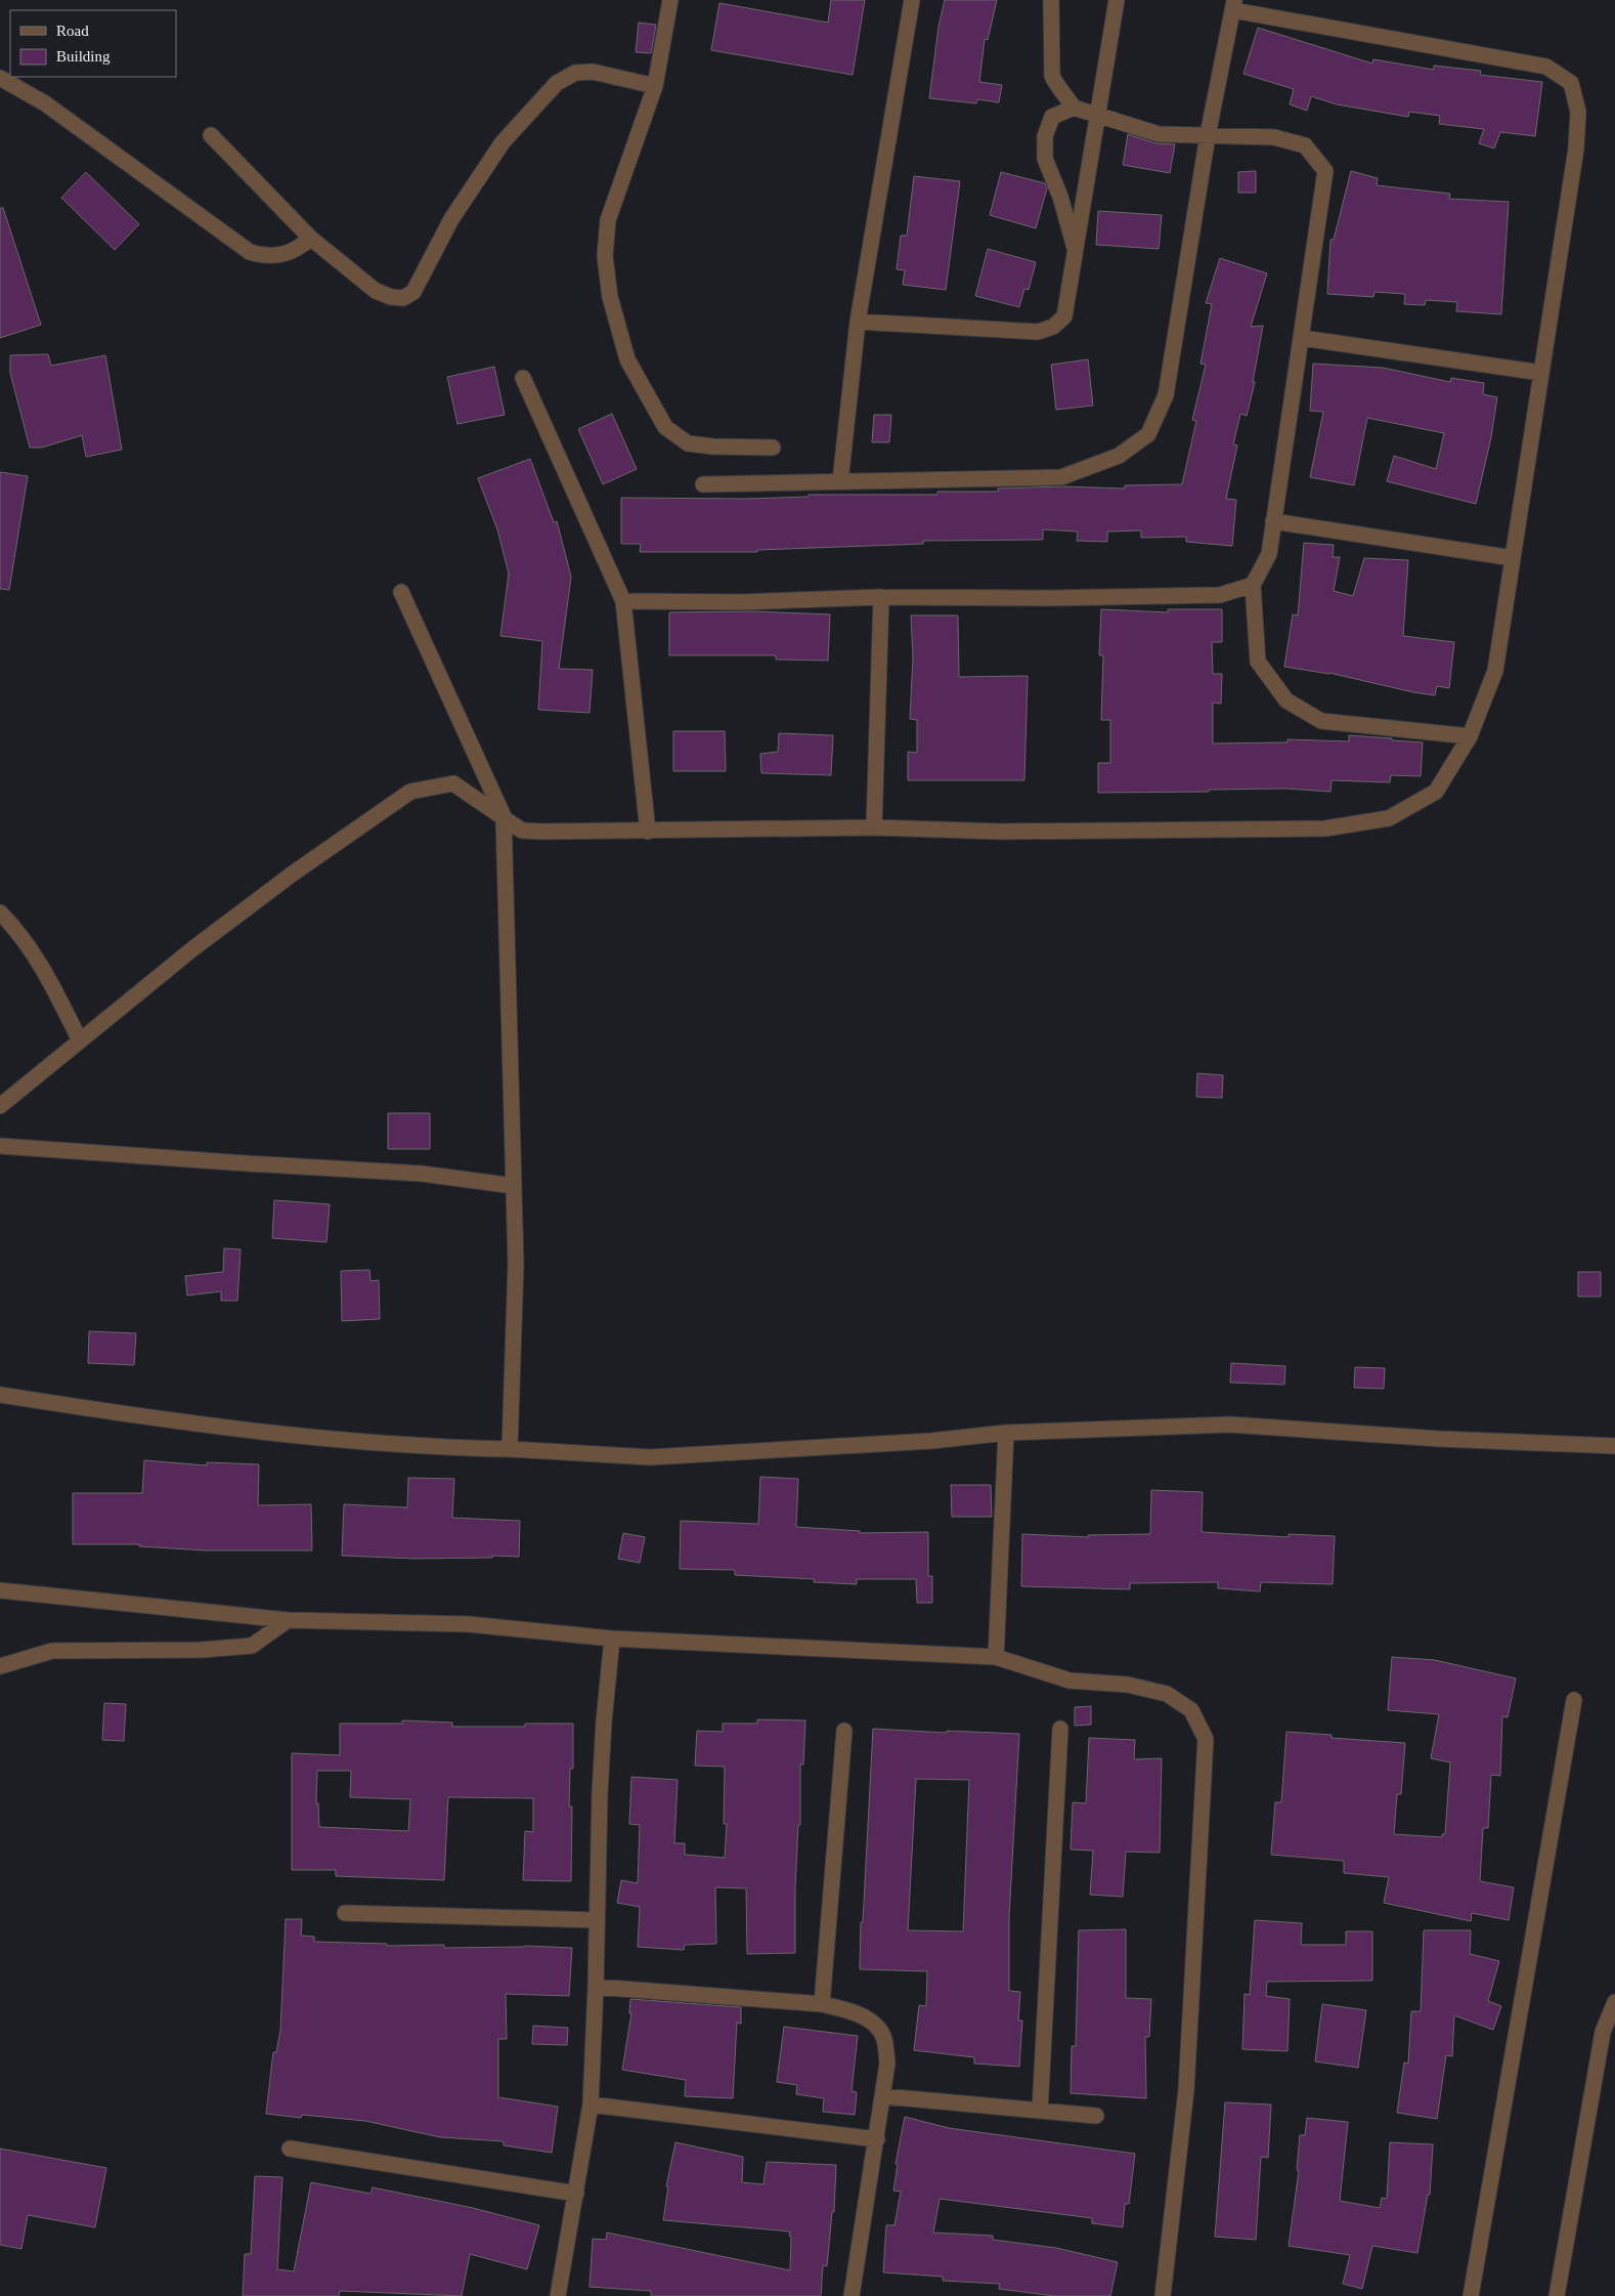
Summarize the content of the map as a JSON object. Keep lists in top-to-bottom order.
{
  "legend": ["Road", "Building"]
}
